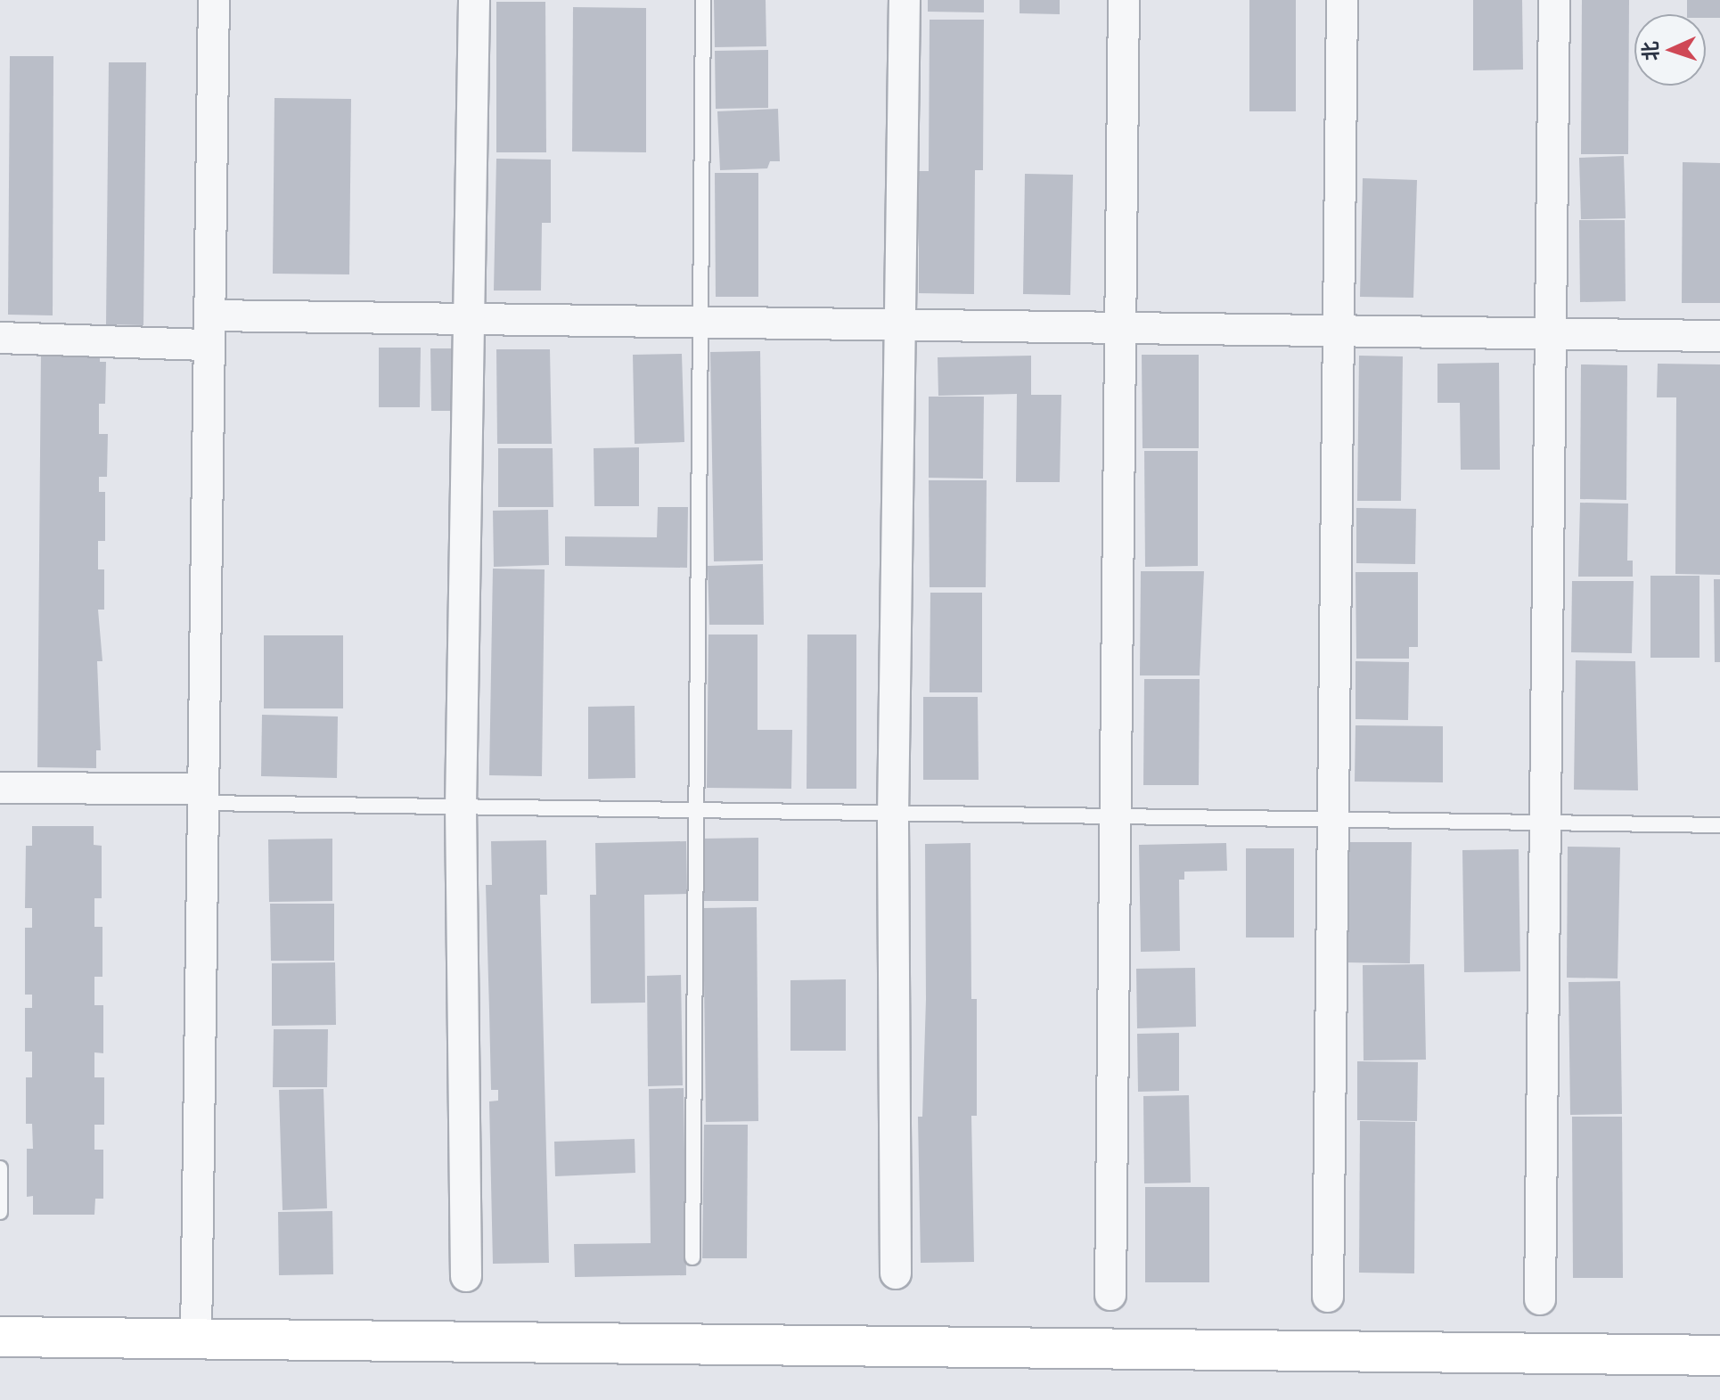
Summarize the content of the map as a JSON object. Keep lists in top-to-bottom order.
{
  "north": "left"
}
